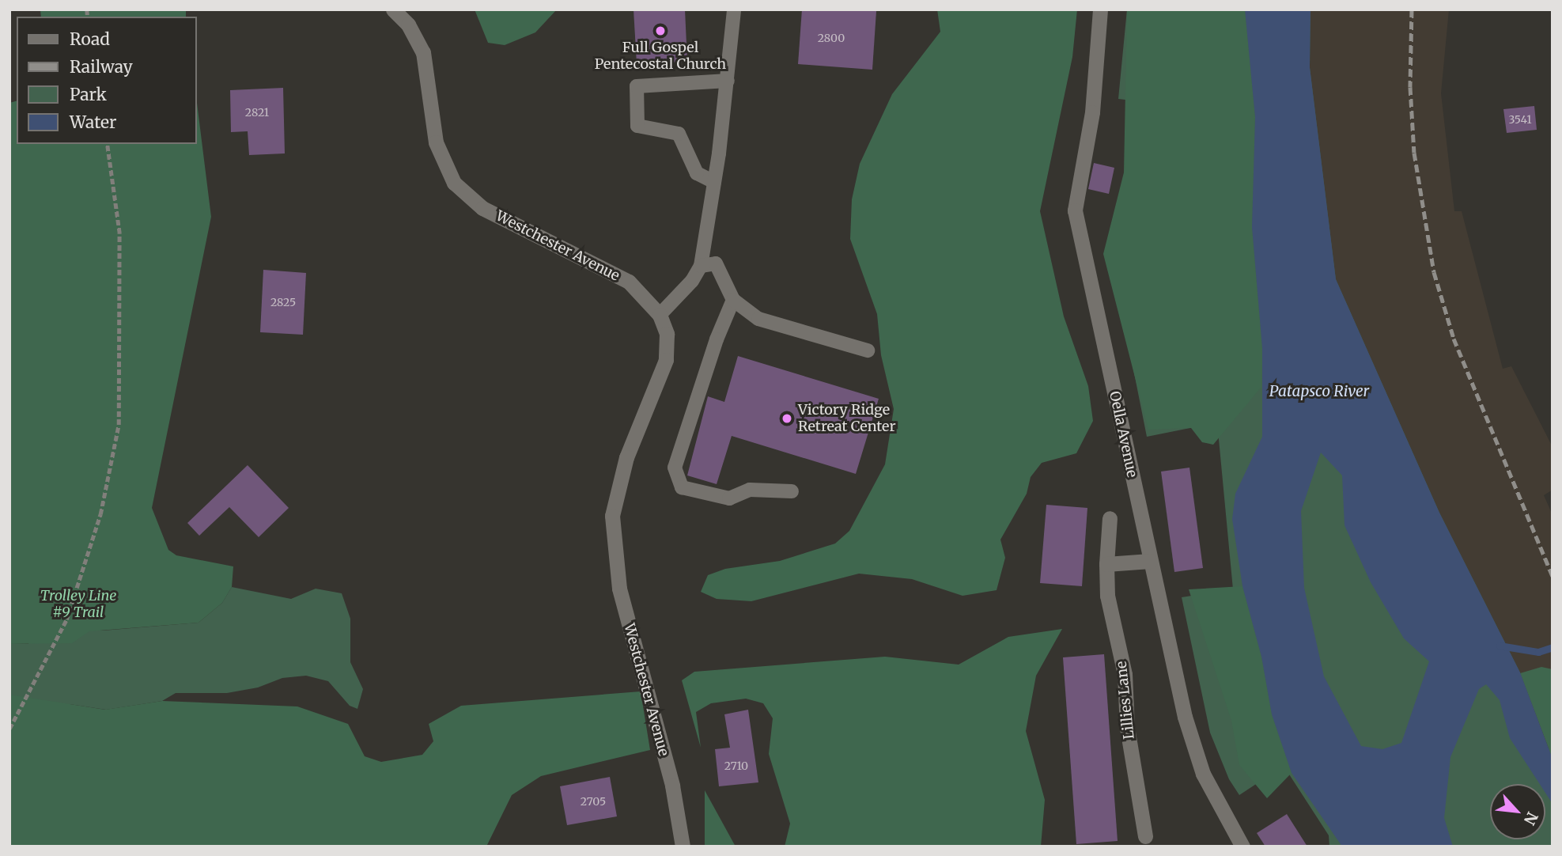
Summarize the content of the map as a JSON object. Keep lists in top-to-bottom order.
{
  "streets": {
    "street": ["Westchester Avenue", "Oella Avenue", "Lillies Lane"]
  },
  "water": ["Patapsco River"],
  "parks": ["Trolley Line #9 Trail"],
  "places": ["Full Gospel Pentecostal Church", "Victory Ridge Retreat Center"],
  "house_numbers": [
    "2800",
    "2821",
    "3541",
    "2825",
    "2710",
    "2705"
  ],
  "legend": [
    "Road",
    "Railway",
    "Park",
    "Water"
  ],
  "north": "bottom right"
}
